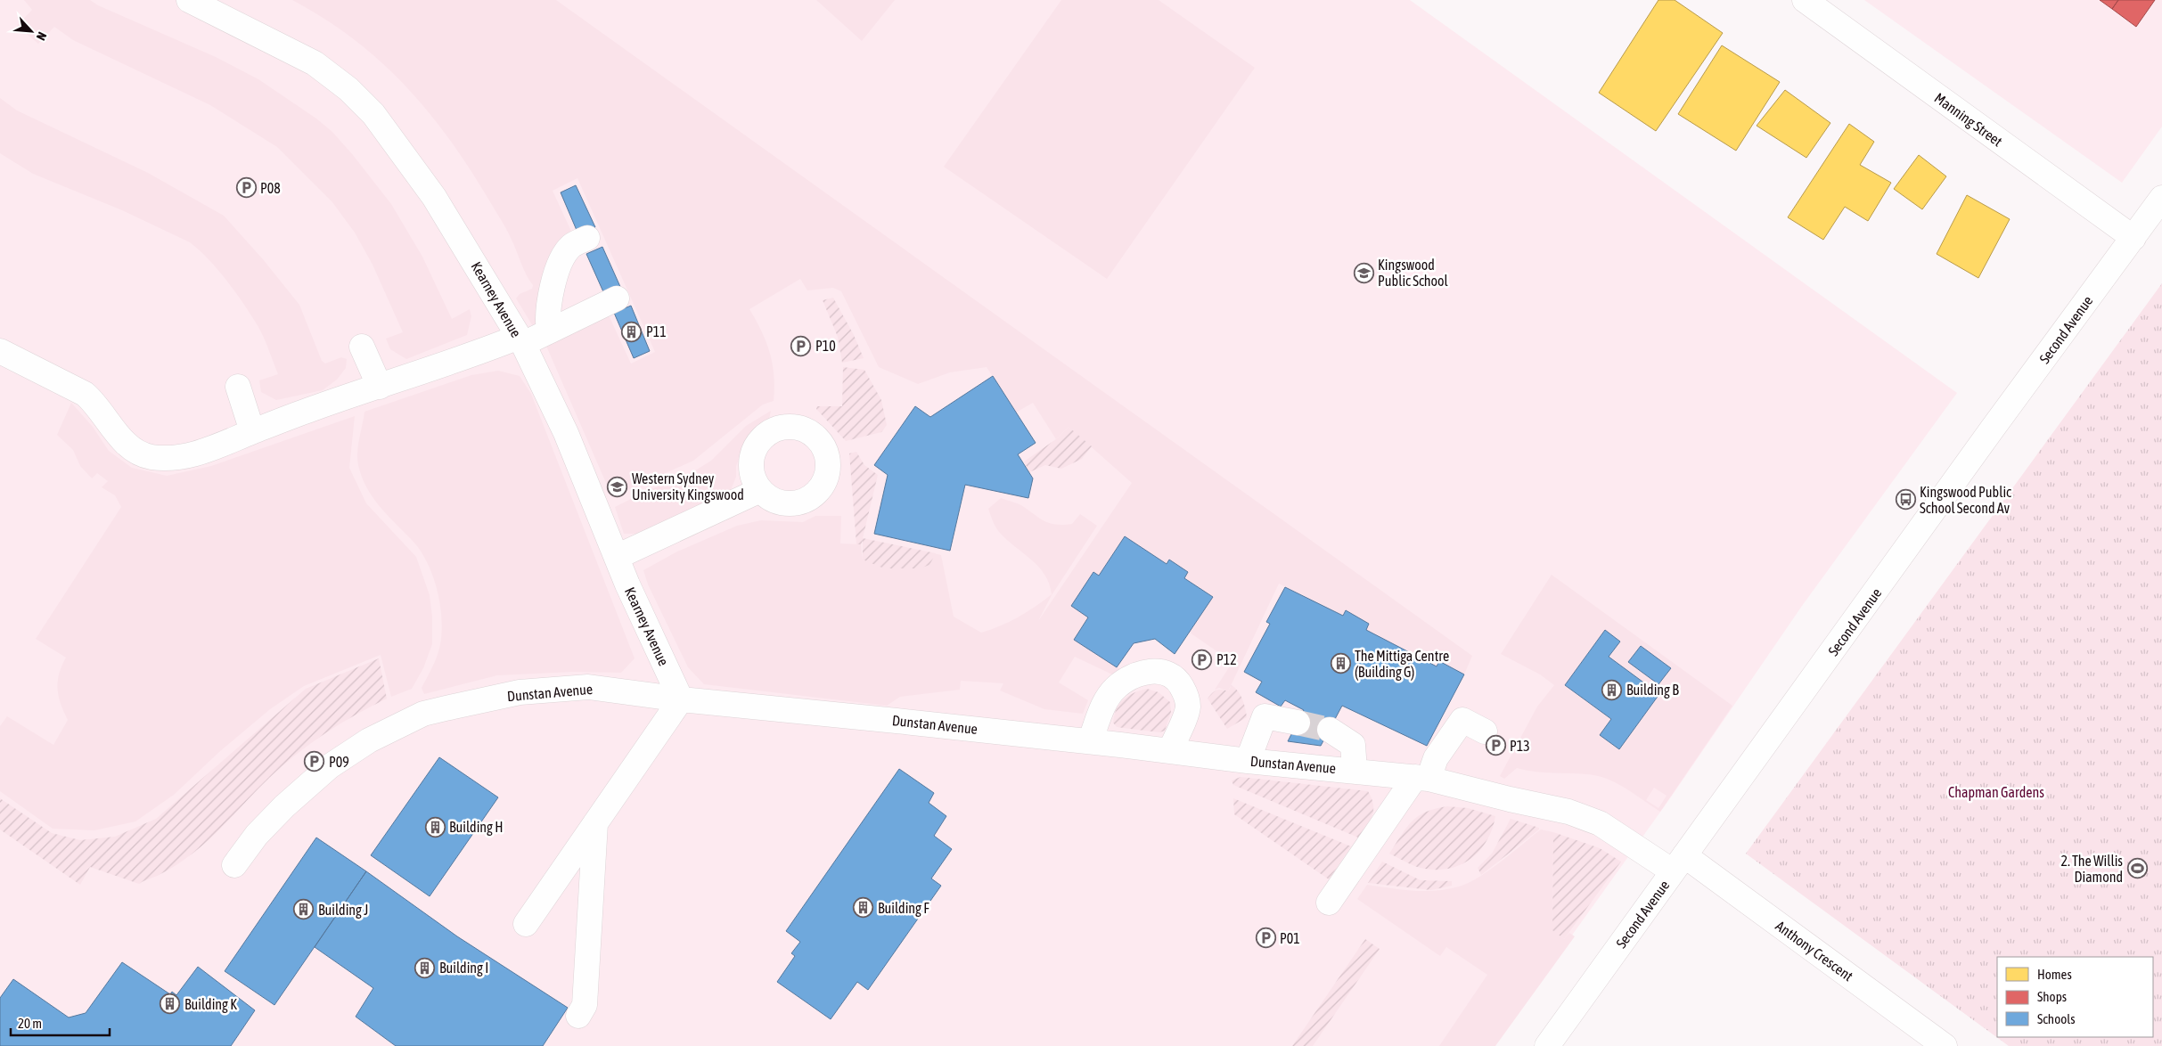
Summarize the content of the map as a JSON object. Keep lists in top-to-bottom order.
{
  "streets": {
    "street": [
      "Manning Street",
      "Kearney Avenue",
      "Second Avenue",
      "Dunstan Avenue",
      "Anthony Crescent"
    ]
  },
  "crossings": [
    ["Manning Street", "Second Avenue"],
    ["Kearney Avenue", "Dunstan Avenue"],
    ["Second Avenue", "Dunstan Avenue"],
    ["Second Avenue", "Anthony Crescent"],
    ["Dunstan Avenue", "Anthony Crescent"]
  ],
  "parks": ["Chapman Gardens"],
  "places": {
    "parking": [
      "P08",
      "P10",
      "P12",
      "P13",
      "P09",
      "P01"
    ],
    "school or university": ["Kingswood Public School", "Western Sydney University Kingswood"],
    "building": [
      "P11",
      "The Mittiga Centre (Building G)",
      "Building B",
      "Building H",
      "Building F",
      "Building J",
      "Building I",
      "Building K"
    ],
    "bus stop": ["Kingswood Public School Second Av"],
    "sports": ["2. The Willis Diamond"]
  },
  "legend": ["Homes", "Shops", "Schools"],
  "scale_bar": "20 m",
  "north": "bottom right"
}
